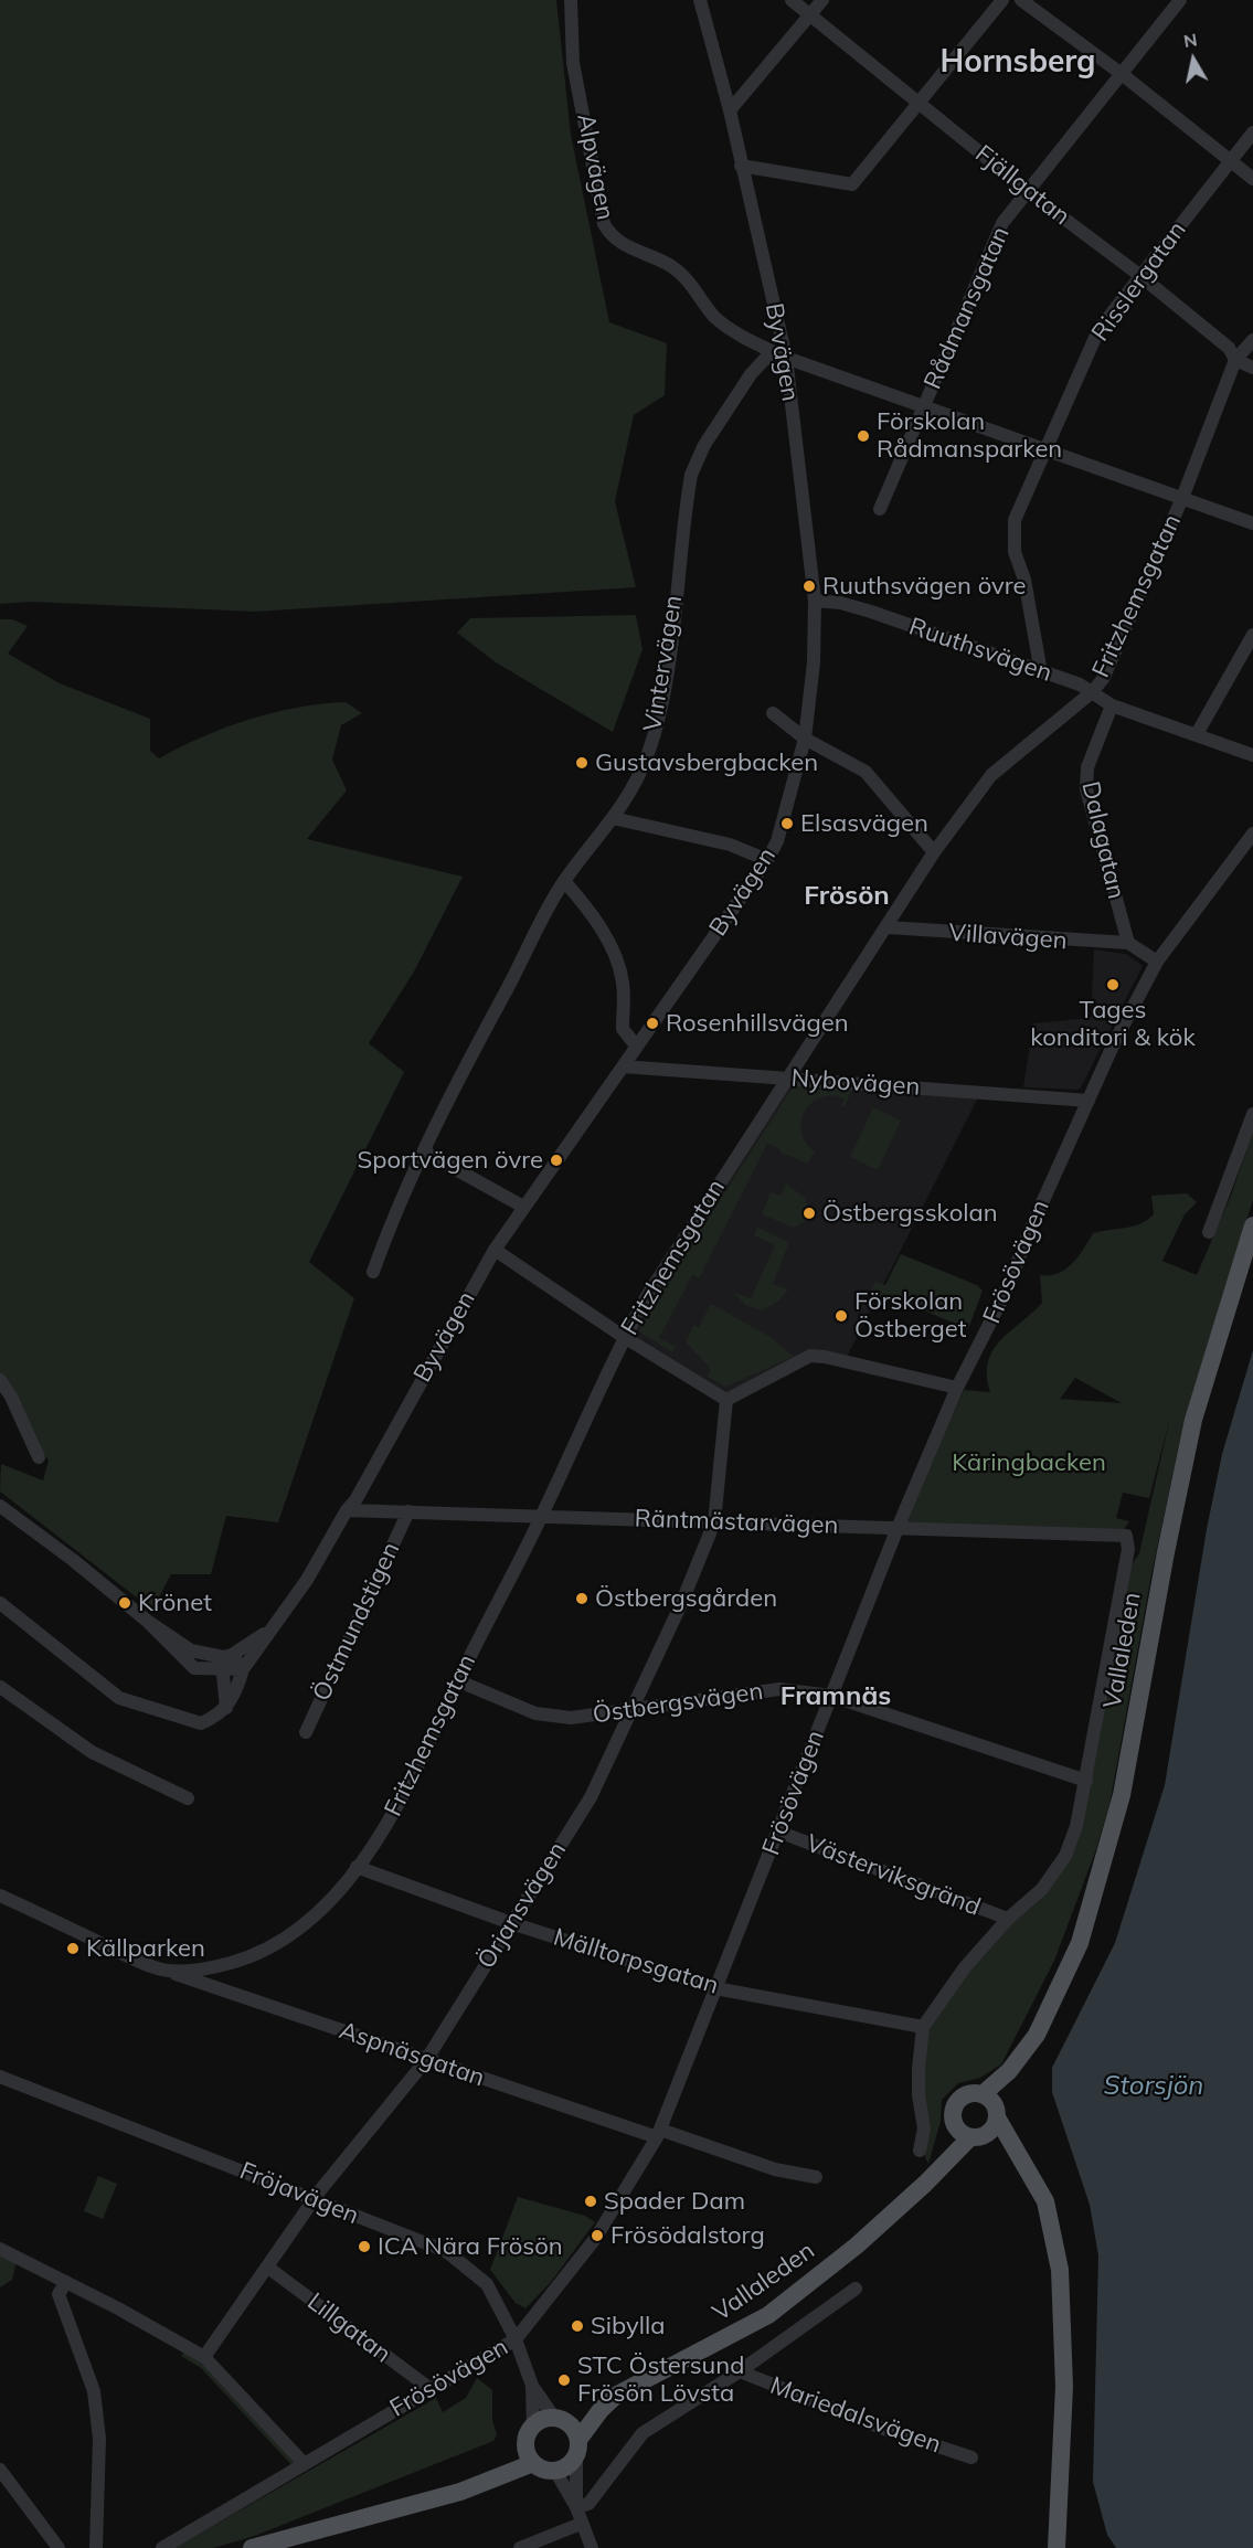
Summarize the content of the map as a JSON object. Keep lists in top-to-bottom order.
{
  "streets": {
    "main road": ["Vallaleden"],
    "street": [
      "Alpvägen",
      "Fjällgatan",
      "Risslergatan",
      "Rådmansgatan",
      "Byvägen",
      "Fritzhemsgatan",
      "Ruuthsvägen",
      "Vintervägen",
      "Dalagatan",
      "Villavägen",
      "Nybovägen",
      "Frösövägen",
      "Räntmästarvägen",
      "Östmundstigen",
      "Östbergsvägen",
      "Västerviksgränd",
      "Örjansvägen",
      "Mälltorpsgatan",
      "Aspnäsgatan",
      "Fröjavägen",
      "Lillgatan",
      "Mariedalsvägen"
    ]
  },
  "crossings": [
    ["Alpvägen", "Byvägen"],
    ["Alpvägen", "Vintervägen"],
    ["Fjällgatan", "Risslergatan"],
    ["Fjällgatan", "Rådmansgatan"],
    ["Fjällgatan", "Fritzhemsgatan"],
    ["Risslergatan", "Ruuthsvägen"],
    ["Byvägen", "Ruuthsvägen"],
    ["Byvägen", "Vintervägen"],
    ["Byvägen", "Nybovägen"],
    ["Byvägen", "Räntmästarvägen"],
    ["Fritzhemsgatan", "Ruuthsvägen"],
    ["Fritzhemsgatan", "Villavägen"],
    ["Fritzhemsgatan", "Nybovägen"],
    ["Fritzhemsgatan", "Räntmästarvägen"],
    ["Fritzhemsgatan", "Östbergsvägen"],
    ["Fritzhemsgatan", "Mälltorpsgatan"],
    ["Fritzhemsgatan", "Aspnäsgatan"],
    ["Ruuthsvägen", "Dalagatan"],
    ["Dalagatan", "Villavägen"],
    ["Nybovägen", "Frösövägen"],
    ["Frösövägen", "Räntmästarvägen"],
    ["Frösövägen", "Östbergsvägen"],
    ["Frösövägen", "Västerviksgränd"],
    ["Frösövägen", "Mälltorpsgatan"],
    ["Frösövägen", "Aspnäsgatan"],
    ["Frösövägen", "Fröjavägen"],
    ["Frösövägen", "Lillgatan"],
    ["Räntmästarvägen", "Östmundstigen"],
    ["Räntmästarvägen", "Östbergsvägen"],
    ["Räntmästarvägen", "Örjansvägen"],
    ["Vallaleden", "Fröjavägen"],
    ["Östbergsvägen", "Örjansvägen"],
    ["Örjansvägen", "Mälltorpsgatan"],
    ["Örjansvägen", "Aspnäsgatan"],
    ["Örjansvägen", "Fröjavägen"],
    ["Örjansvägen", "Lillgatan"]
  ],
  "districts": ["Hornsberg", "Frösön", "Framnäs"],
  "water": ["Storsjön"],
  "parks": ["Käringbacken"],
  "places": [
    "Förskolan Rådmansparken",
    "Ruuthsvägen övre",
    "Gustavsbergbacken",
    "Elsasvägen",
    "Tages konditori & kök",
    "Rosenhillsvägen",
    "Sportvägen övre",
    "Östbergsskolan",
    "Förskolan Östberget",
    "Östbergsgården",
    "Krönet",
    "Källparken",
    "Spader Dam",
    "Frösödalstorg",
    "ICA Nära Frösön",
    "Sibylla",
    "STC Östersund Frösön Lövsta"
  ],
  "north": "top"
}
